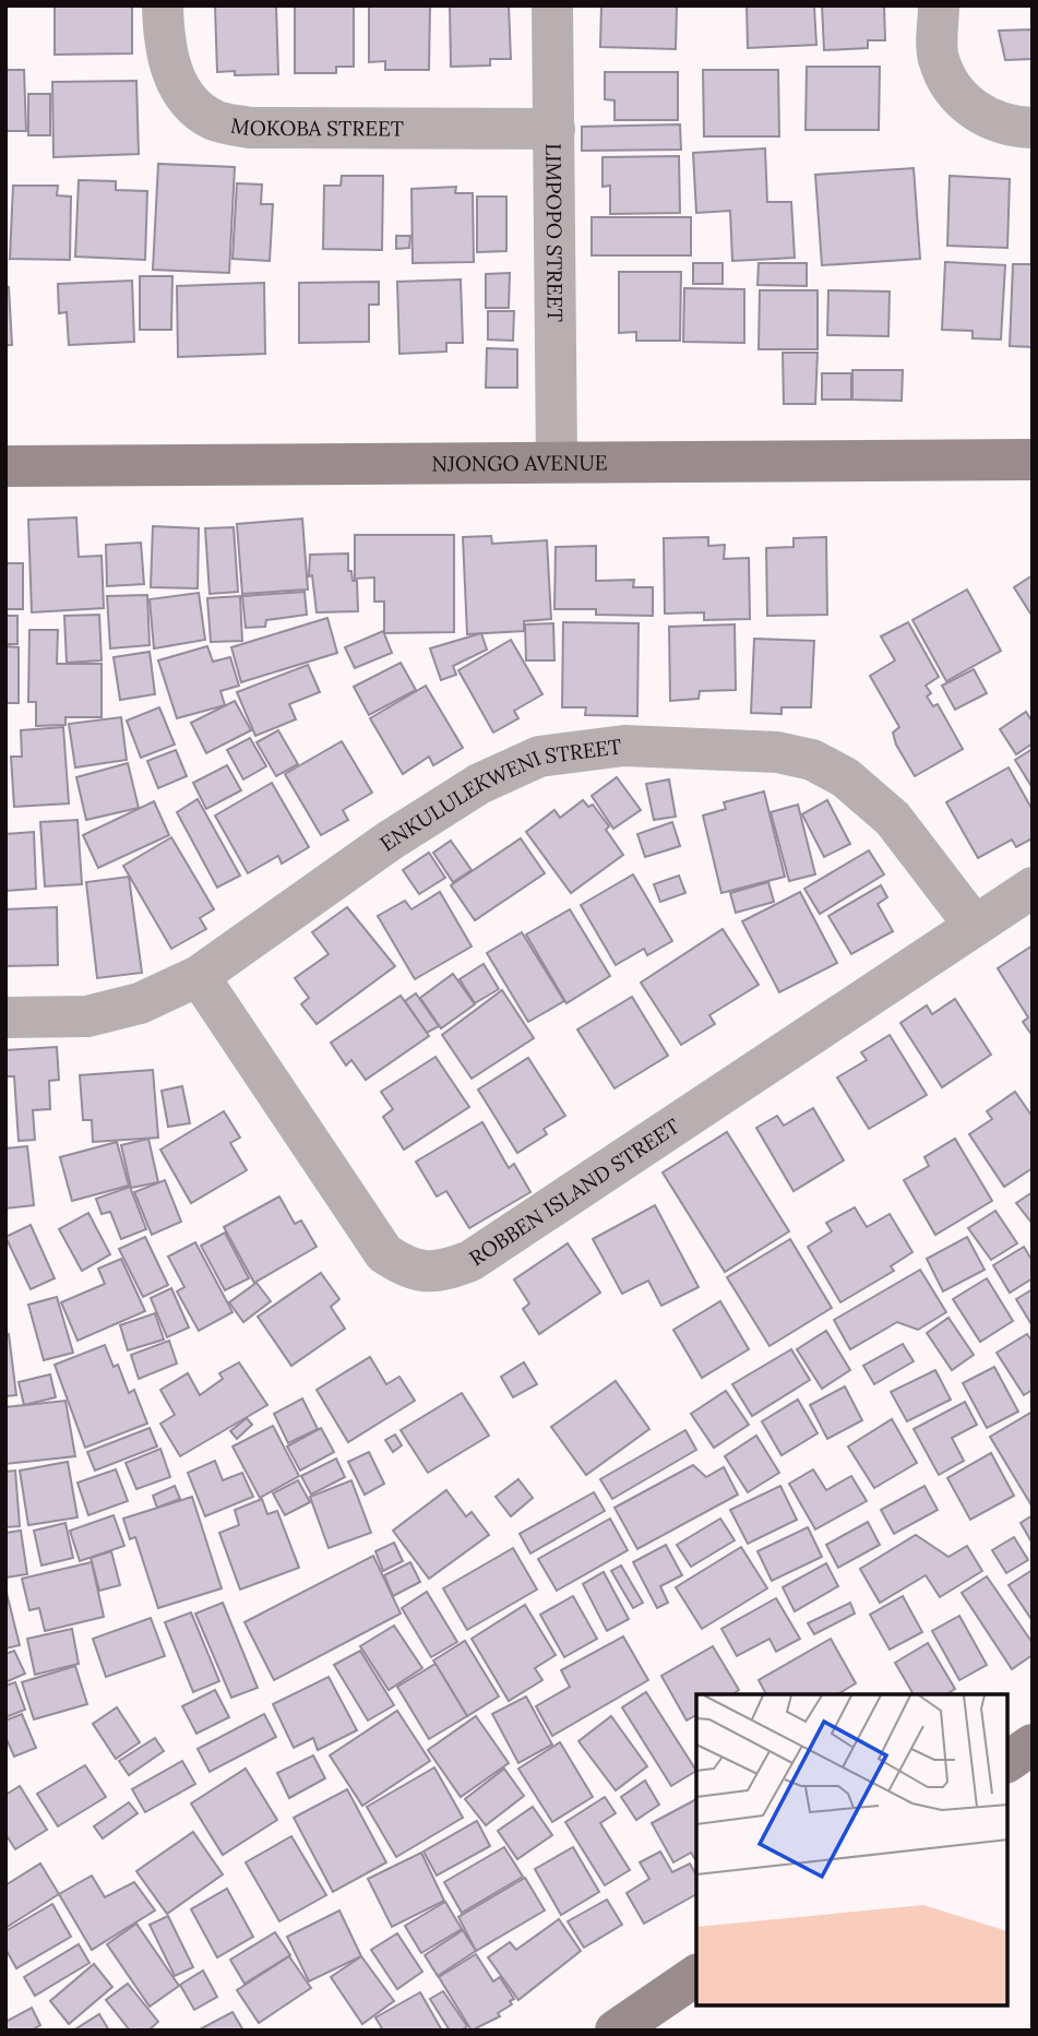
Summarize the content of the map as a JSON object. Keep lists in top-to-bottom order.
{
  "streets": {
    "street": [
      "MOKOBA STREET",
      "LIMPOPO STREET",
      "NJONGO AVENUE",
      "ENKULULEKWENI STREET",
      "ROBBEN ISLAND STREET"
    ]
  },
  "crossings": [
    ["MOKOBA STREET", "LIMPOPO STREET"],
    ["LIMPOPO STREET", "NJONGO AVENUE"],
    ["ENKULULEKWENI STREET", "ROBBEN ISLAND STREET"]
  ]
}
